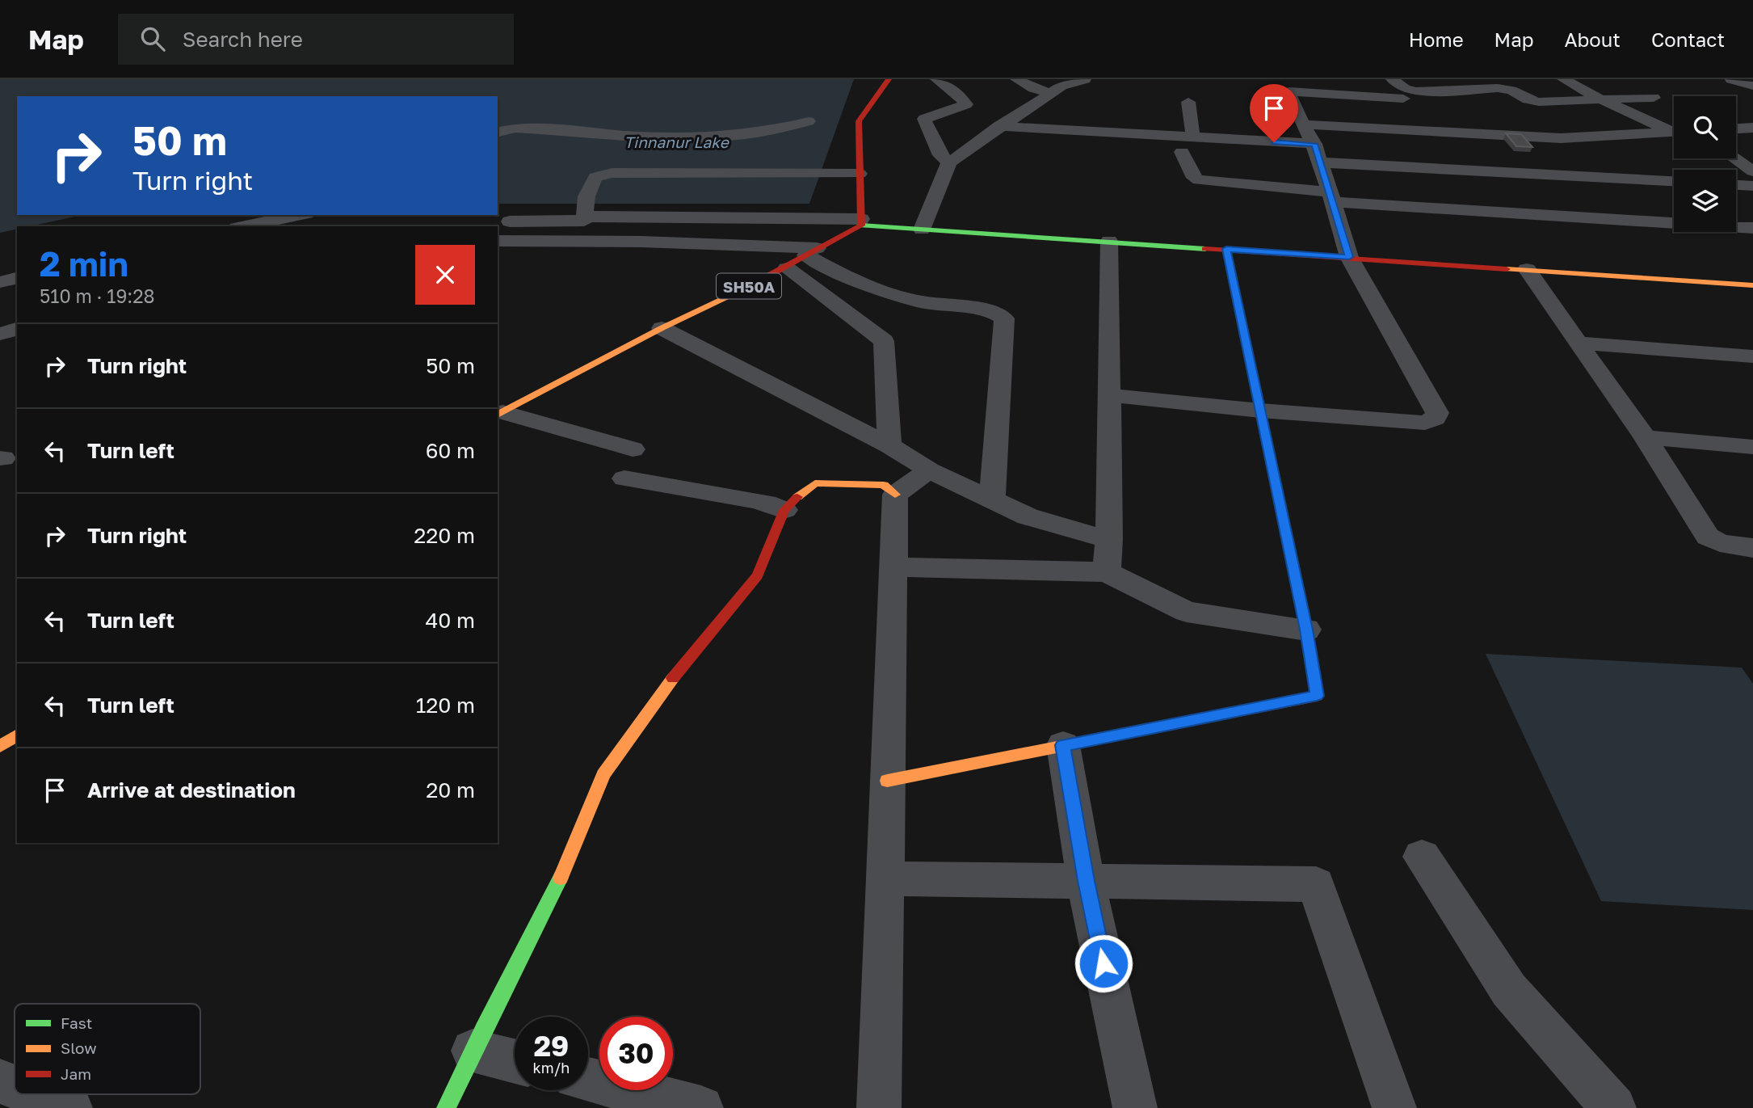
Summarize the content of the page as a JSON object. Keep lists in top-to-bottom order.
{
  "streets": {
    "street": ["SH50A"]
  },
  "water": ["Tinnanur Lake"],
  "legend": ["Fast", "Slow", "Jam"],
  "page": {
    "header": "Map",
    "search": "Search here",
    "nav": [
      "Home",
      "Map",
      "About",
      "Contact"
    ],
    "turn": ["50 m", "Turn right"],
    "heading": ["2 min", "510 m · 19:28"],
    "list": [
      {
        "name": "Turn right",
        "value": "50 m"
      },
      {
        "name": "Turn left",
        "value": "60 m"
      },
      {
        "name": "Turn right",
        "value": "220 m"
      },
      {
        "name": "Turn left",
        "value": "40 m"
      },
      {
        "name": "Turn left",
        "value": "120 m"
      },
      {
        "name": "Arrive at destination",
        "value": "20 m"
      }
    ],
    "speed": "29 km/h",
    "limit": "30"
  }
}
